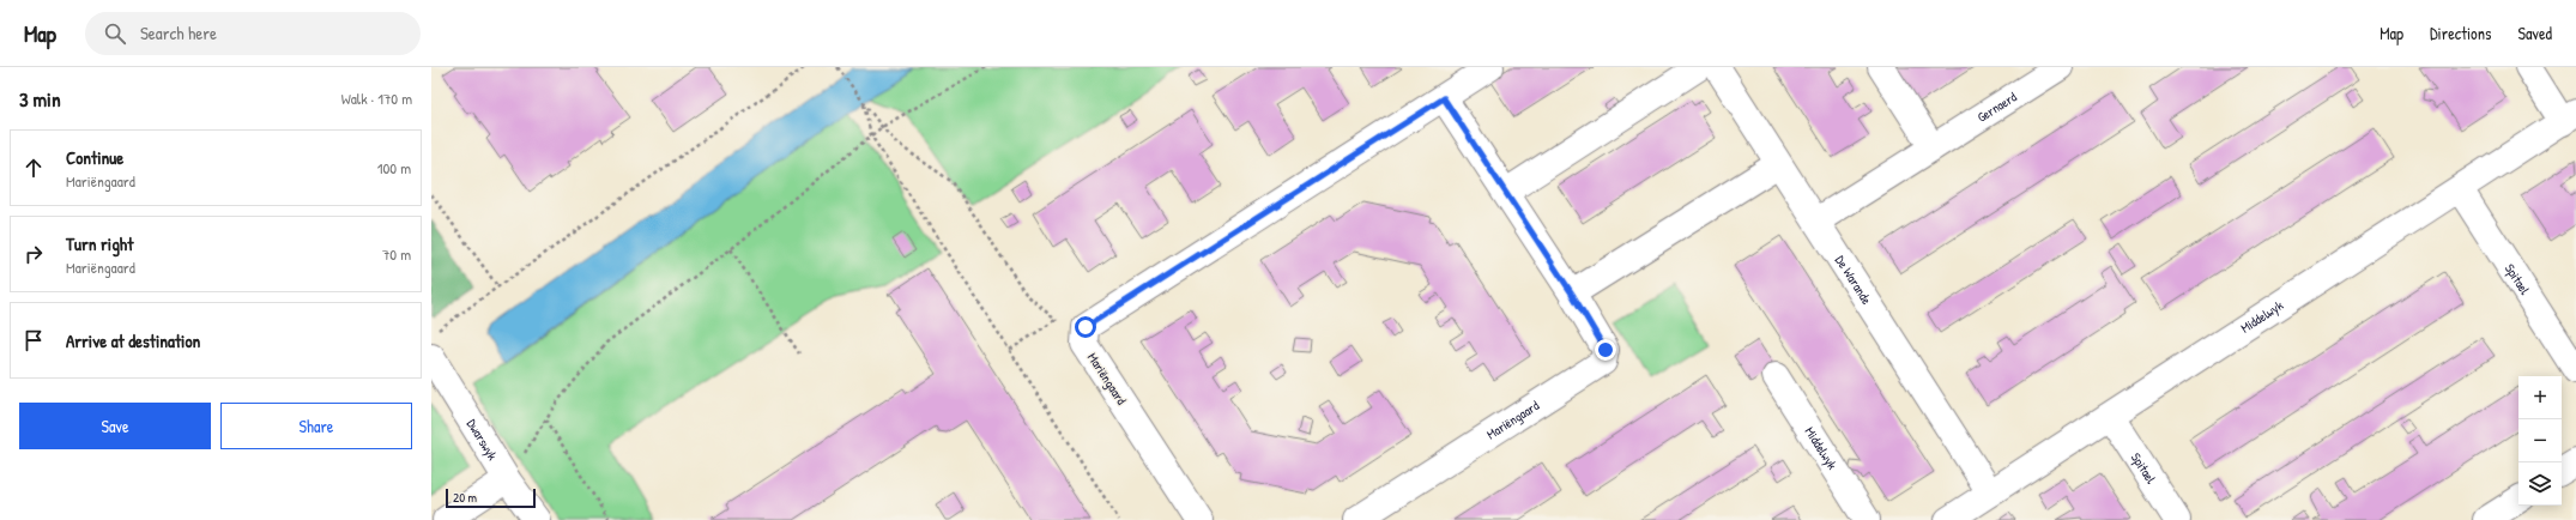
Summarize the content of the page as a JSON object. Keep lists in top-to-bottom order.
{
  "streets": {
    "street": [
      "Gernaerd",
      "De Warande",
      "Spitael",
      "Middelwyk",
      "Mariëngaard",
      "Dwarswyk"
    ]
  },
  "crossings": [
    ["Gernaerd", "De Warande"],
    ["De Warande", "Middelwyk"],
    ["Spitael", "Middelwyk"]
  ],
  "scale_bar": "20 m",
  "page": {
    "header": "Map",
    "search": "Search here",
    "nav": ["Map", "Directions", "Saved"],
    "heading": ["3 min", "Walk · 170 m"],
    "list": [
      ["Continue", "Mariëngaard", "100 m"],
      ["Turn right", "Mariëngaard", "70 m"],
      "Arrive at destination"
    ],
    "map_buttons": ["+", "−"],
    "buttons": ["Save", "Share"],
    "scale": "20 m"
  }
}
